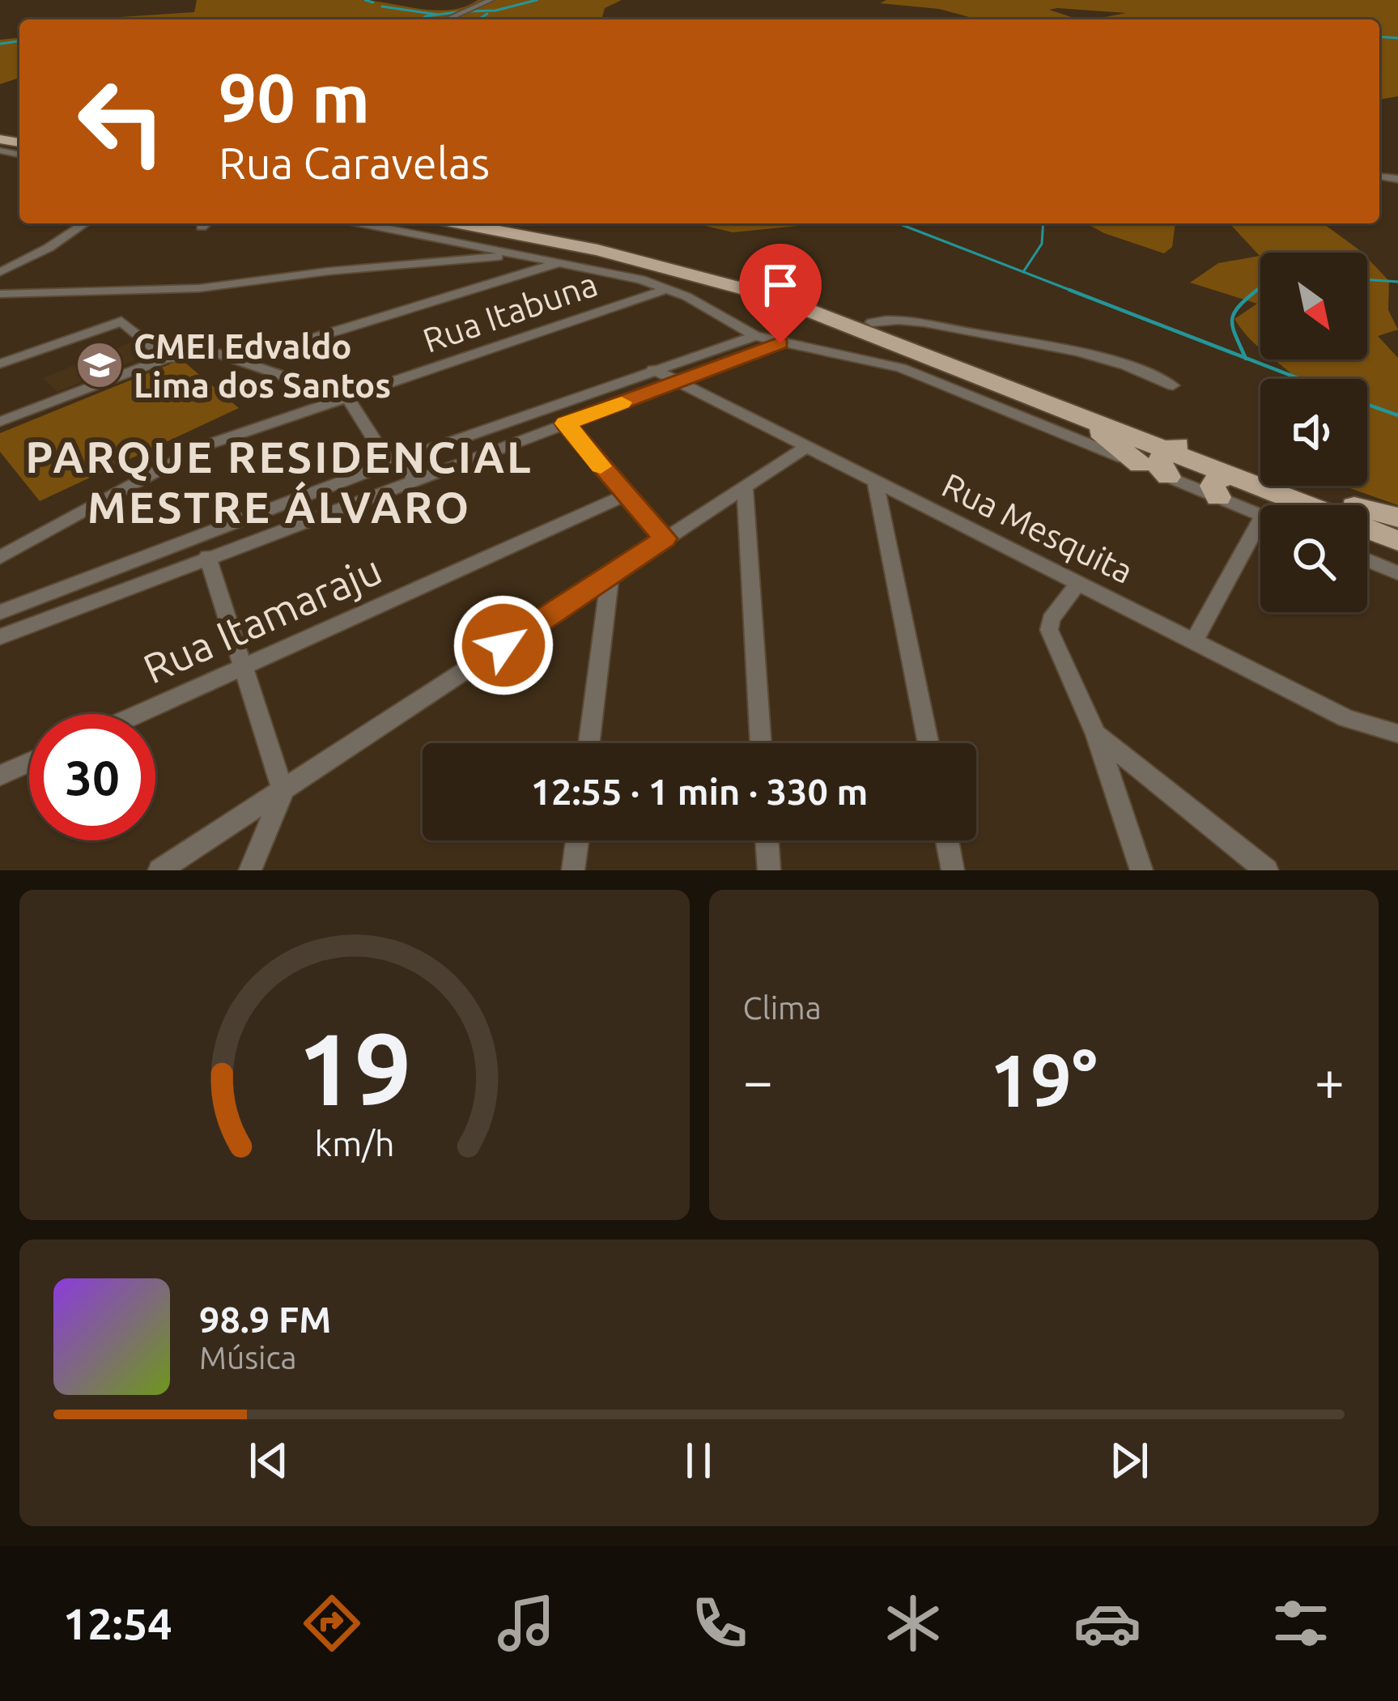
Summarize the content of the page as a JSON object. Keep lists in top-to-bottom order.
{
  "streets": {
    "street": ["Rua Itabuna", "Rua Mesquita", "Rua Itamaraju"]
  },
  "districts": ["PARQUE RESIDENCIAL MESTRE ÁLVARO"],
  "places": {
    "school or university": ["CMEI Edvaldo Lima dos Santos"]
  },
  "north": "bottom right",
  "page": {
    "turn": ["90 m", "Rua Caravelas"],
    "limit": "30",
    "trip": "12:55 · 1 min · 330 m",
    "tile": "Clima",
    "heat": ["−", "19°", "+"],
    "song": ["98.9 FM", "Música"],
    "tabs": "12:54",
    "gauge": ["19", "km/h"]
  }
}
